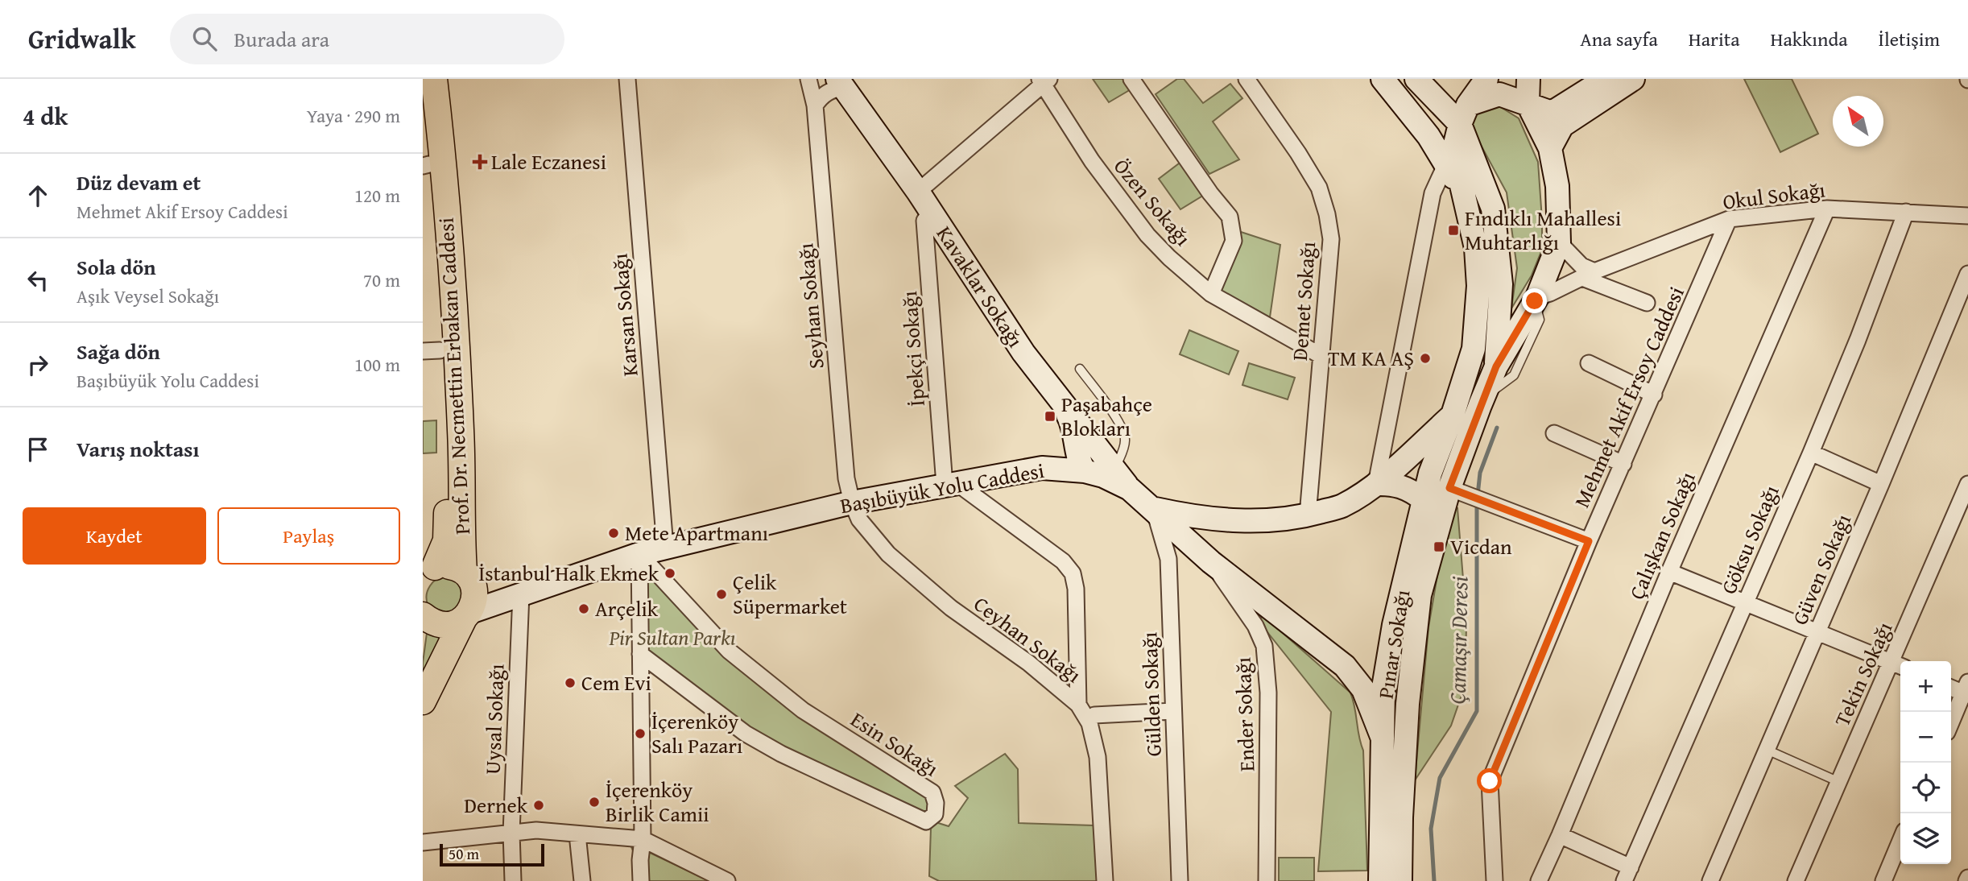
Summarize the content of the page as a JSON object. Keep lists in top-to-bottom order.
{
  "streets": {
    "main road": [
      "Kavaklar Sokağı",
      "Prof. Dr. Necmettin Erbakan Caddesi",
      "Başıbüyük Yolu Caddesi",
      "Pınar Sokağı"
    ],
    "street": [
      "Okul Sokağı",
      "Özen Sokağı",
      "Demet Sokağı",
      "Seyhan Sokağı",
      "Karsan Sokağı",
      "İpekçi Sokağı",
      "Mehmet Akif Ersoy Caddesi",
      "Çalışkan Sokağı",
      "Göksu Sokağı",
      "Güven Sokağı",
      "Ceyhan Sokağı",
      "Tekin Sokağı",
      "Gülden Sokağı",
      "Ender Sokağı",
      "Uysal Sokağı",
      "Esin Sokağı"
    ]
  },
  "crossings": [
    ["Okul Sokağı", "Mehmet Akif Ersoy Caddesi"],
    ["Okul Sokağı", "Çalışkan Sokağı"],
    ["Okul Sokağı", "Göksu Sokağı"],
    ["Özen Sokağı", "Demet Sokağı"],
    ["Kavaklar Sokağı", "İpekçi Sokağı"],
    ["Kavaklar Sokağı", "Başıbüyük Yolu Caddesi"],
    ["Demet Sokağı", "Başıbüyük Yolu Caddesi"],
    ["Seyhan Sokağı", "Başıbüyük Yolu Caddesi"],
    ["Seyhan Sokağı", "Ceyhan Sokağı"],
    ["Karsan Sokağı", "Başıbüyük Yolu Caddesi"],
    ["İpekçi Sokağı", "Başıbüyük Yolu Caddesi"],
    ["Prof. Dr. Necmettin Erbakan Caddesi", "Başıbüyük Yolu Caddesi"],
    ["Başıbüyük Yolu Caddesi", "Ceyhan Sokağı"],
    ["Başıbüyük Yolu Caddesi", "Pınar Sokağı"],
    ["Başıbüyük Yolu Caddesi", "Gülden Sokağı"],
    ["Başıbüyük Yolu Caddesi", "Uysal Sokağı"],
    ["Başıbüyük Yolu Caddesi", "Esin Sokağı"]
  ],
  "water": ["Çamaşır Deresi"],
  "parks": ["Pir Sultan Parkı"],
  "places": {
    "health": ["Lale Eczanesi"],
    "transit": ["Fındıklı Mahallesi Muhtarlığı", "Paşabahçe Blokları", "Vicdan"],
    "other": [
      "TM KA AŞ",
      "Mete Apartmanı",
      "İstanbul Halk Ekmek",
      "Çelik Süpermarket",
      "Arçelik",
      "Cem Evi",
      "İçerenköy Salı Pazarı",
      "İçerenköy Birlik Camii",
      "Dernek"
    ]
  },
  "scale_bar": "50 m",
  "north": "top left",
  "page": {
    "header": "Gridwalk",
    "search": "Burada ara",
    "nav": [
      "Ana sayfa",
      "Harita",
      "Hakkında",
      "İletişim"
    ],
    "heading": ["4 dk", "Yaya · 290 m"],
    "list": [
      ["Düz devam et", "Mehmet Akif Ersoy Caddesi", "120 m"],
      ["Sola dön", "Aşık Veysel Sokağı", "70 m"],
      ["Sağa dön", "Başıbüyük Yolu Caddesi", "100 m"],
      "Varış noktası"
    ],
    "buttons": ["Kaydet", "Paylaş"],
    "map_buttons": ["+", "−"],
    "scale": "50 m"
  }
}
